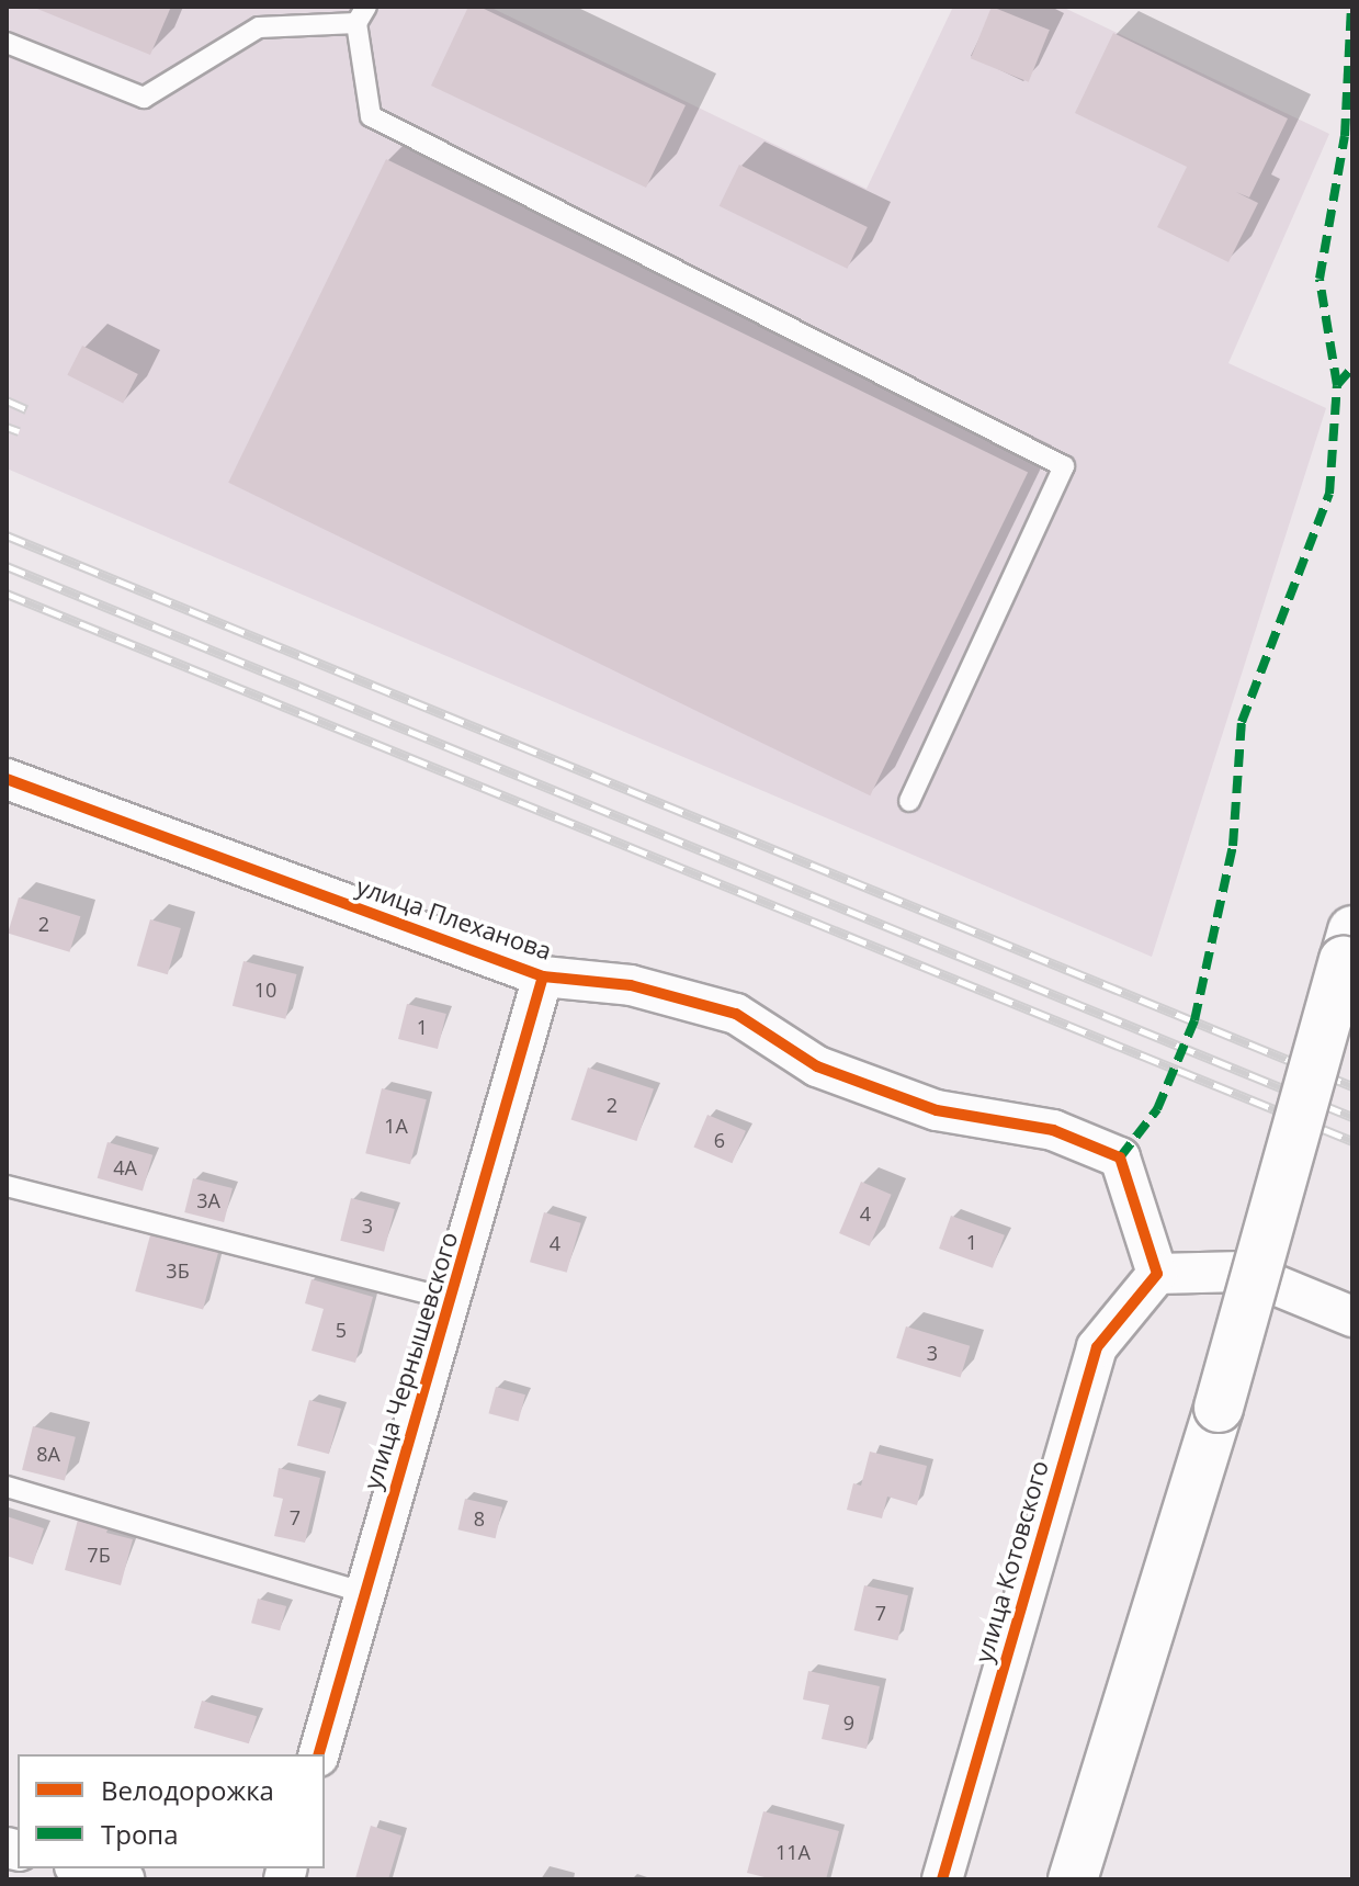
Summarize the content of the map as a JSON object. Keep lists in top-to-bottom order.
{
  "streets": {
    "street": ["улица Плеханова", "улица Чернышевского", "улица Котовского"]
  },
  "crossings": [
    ["улица Плеханова", "улица Чернышевского"],
    ["улица Плеханова", "улица Котовского"]
  ],
  "house_numbers": [
    "2",
    "10",
    "1",
    "2",
    "1А",
    "6",
    "4А",
    "3А",
    "4",
    "3",
    "1",
    "4",
    "3Б",
    "5",
    "3",
    "8А",
    "7",
    "8",
    "7Б",
    "7",
    "9",
    "11А"
  ],
  "legend": ["Велодорожка", "Тропа"]
}
